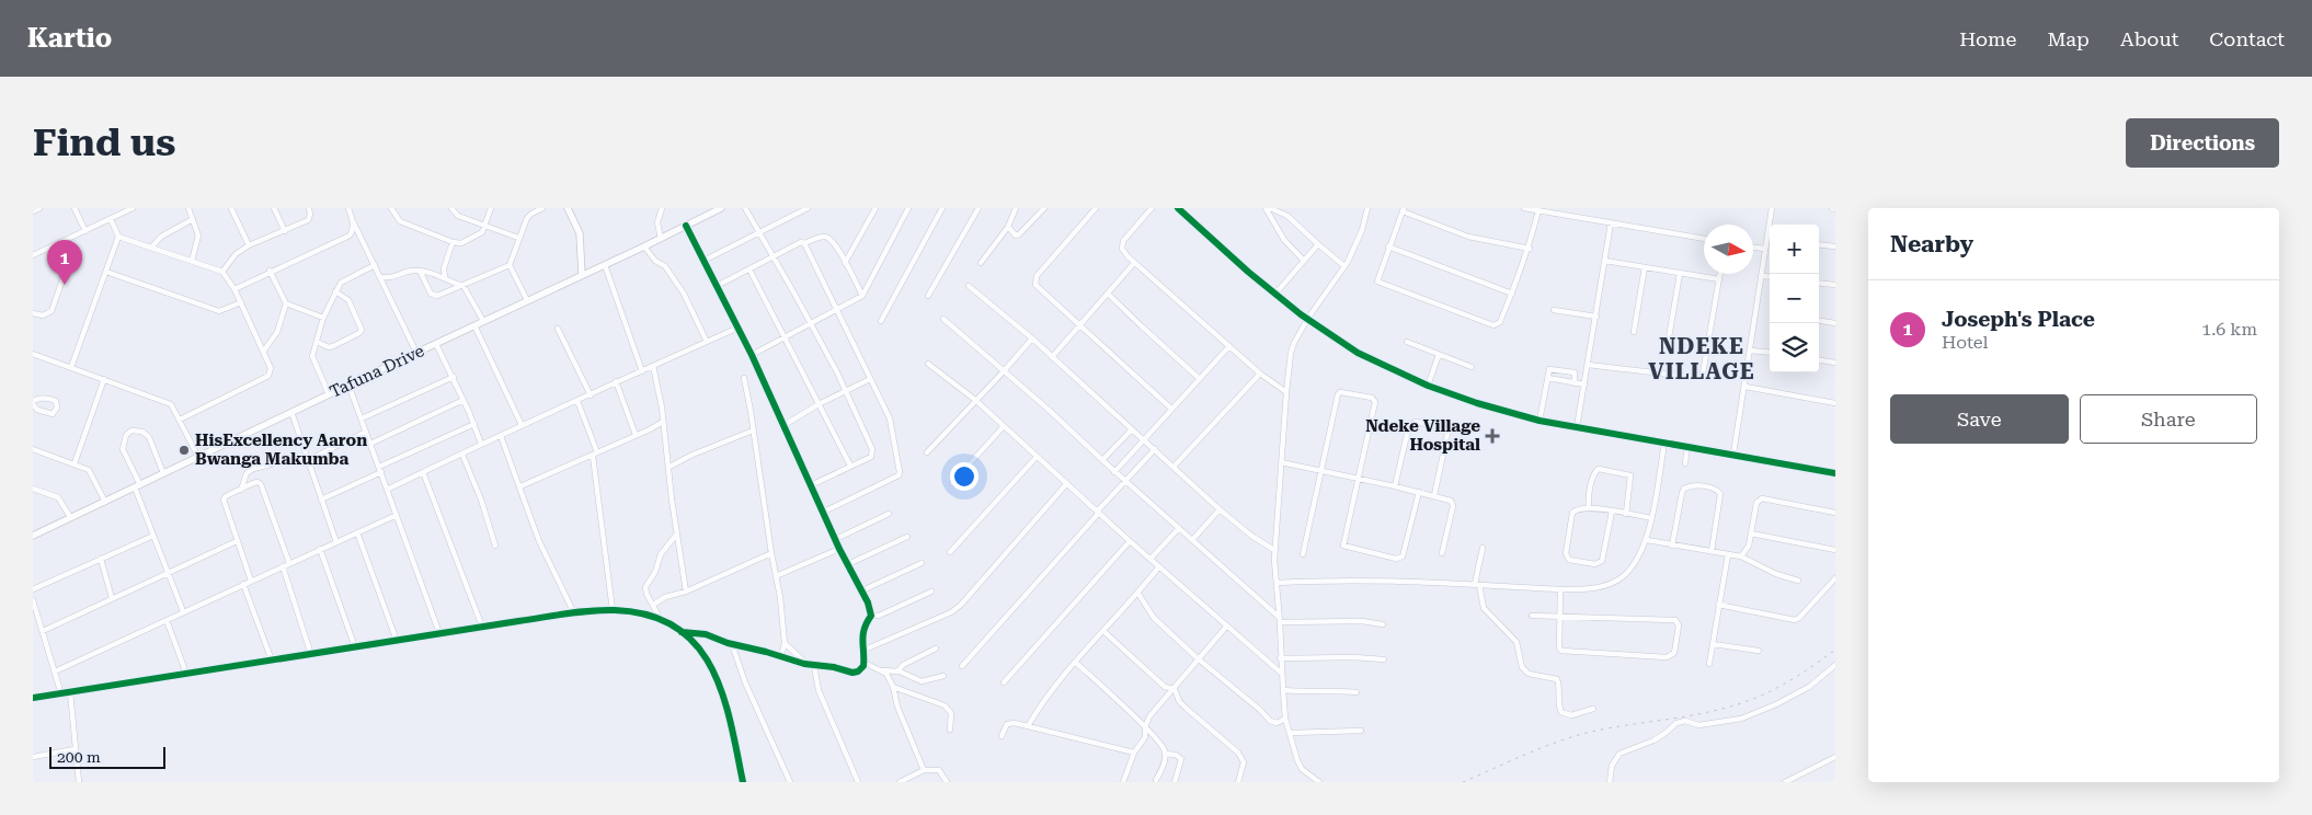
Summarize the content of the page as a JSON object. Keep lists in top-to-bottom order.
{
  "streets": {
    "main road": ["Tafuna Drive"]
  },
  "districts": ["NDEKE VILLAGE"],
  "places": {
    "health": ["Ndeke Village Hospital"],
    "other": ["HisExcellency Aaron Bwanga Makumba"]
  },
  "scale_bar": "200 m",
  "north": "right",
  "page": {
    "header": "Kartio",
    "nav": [
      "Home",
      "Map",
      "About",
      "Contact"
    ],
    "buttons": [
      "Directions",
      ["Save", "Share"]
    ],
    "title": "Find us",
    "heading": "Nearby",
    "map_buttons": ["+", "−"],
    "pins": "1",
    "list": [
      {
        "mark": "1",
        "name": "Joseph's Place",
        "note": "Hotel",
        "value": "1.6 km"
      }
    ],
    "scale": "200 m"
  }
}
